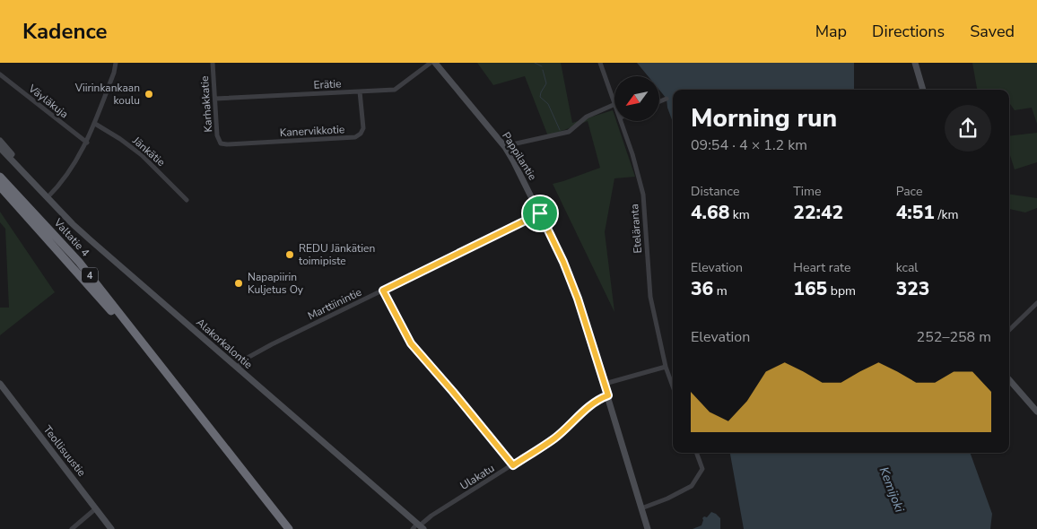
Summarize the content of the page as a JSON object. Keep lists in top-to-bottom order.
{
  "streets": {
    "highway": ["Valtatie 4", "4"],
    "street": [
      "Erätie",
      "Väyläkuja",
      "Karhakkatie",
      "Kanervikkotie",
      "Jänkätie",
      "Pappilantie",
      "Eteläranta",
      "Marttiinintie",
      "Alakorkalontie",
      "Teollisuustie",
      "Ulakatu"
    ]
  },
  "crossings": [
    ["Erätie", "Karhakkatie"],
    ["Erätie", "Kanervikkotie"],
    ["Karhakkatie", "Kanervikkotie"],
    ["Pappilantie", "Marttiinintie"],
    ["Pappilantie", "Ulakatu"],
    ["Marttiinintie", "Alakorkalontie"],
    ["Alakorkalontie", "Ulakatu"]
  ],
  "water": ["Kemijoki"],
  "places": ["Viirinkankaan koulu", "REDU Jänkätien toimipiste", "Napapiirin Kuljetus Oy"],
  "north": "bottom left",
  "page": {
    "header": "Kadence",
    "nav": ["Map", "Directions", "Saved"],
    "heading": ["Morning run", "09:54 · 4 × 1.2 km"],
    "stats": [
      ["Distance", "4.68 km"],
      ["Time", "22:42"],
      ["Pace", "4:51 /km"],
      ["Elevation", "36 m"],
      ["Heart rate", "165 bpm"],
      ["kcal", "323"]
    ],
    "chart": ["Elevation", "252–258 m"]
  }
}
